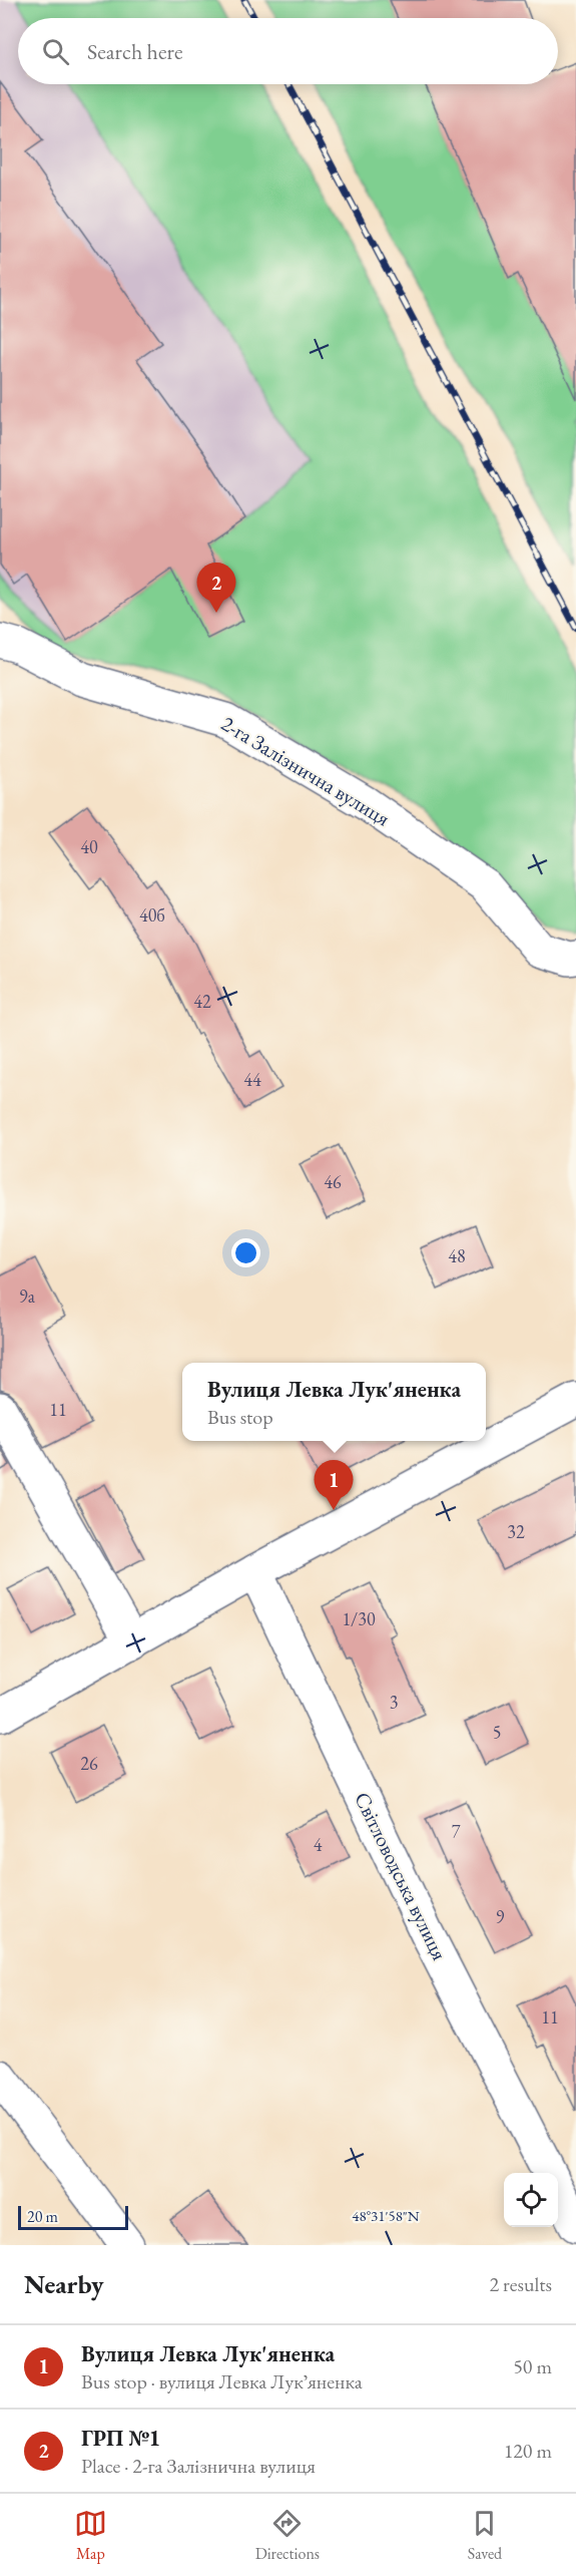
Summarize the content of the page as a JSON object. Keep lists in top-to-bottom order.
{
  "streets": {
    "street": ["2-га Залізнична вулиця", "Світловодська вулиця"]
  },
  "house_numbers": [
    "40",
    "40б",
    "42",
    "44",
    "46",
    "48",
    "9а",
    "11",
    "32",
    "1/30",
    "3",
    "5",
    "26",
    "7",
    "4",
    "9",
    "11"
  ],
  "scale_bar": "20 m",
  "page": {
    "search": "Search here",
    "pins": ["2", "1"],
    "popup": ["Вулиця Левка Лук'яненка", "Bus stop"],
    "scale": "20 m",
    "heading": ["Nearby", "2 results"],
    "list": [
      {
        "mark": "1",
        "name": "Вулиця Левка Лук'яненка",
        "note": "Bus stop · вулиця Левка Лукʼяненка",
        "value": "50 m"
      },
      {
        "mark": "2",
        "name": "ГРП №1",
        "note": "Place · 2-га Залізнична вулиця",
        "value": "120 m"
      }
    ],
    "nav": ["Map", "Directions", "Saved"]
  },
  "coordinates": ["48°31'58\"N"]
}
